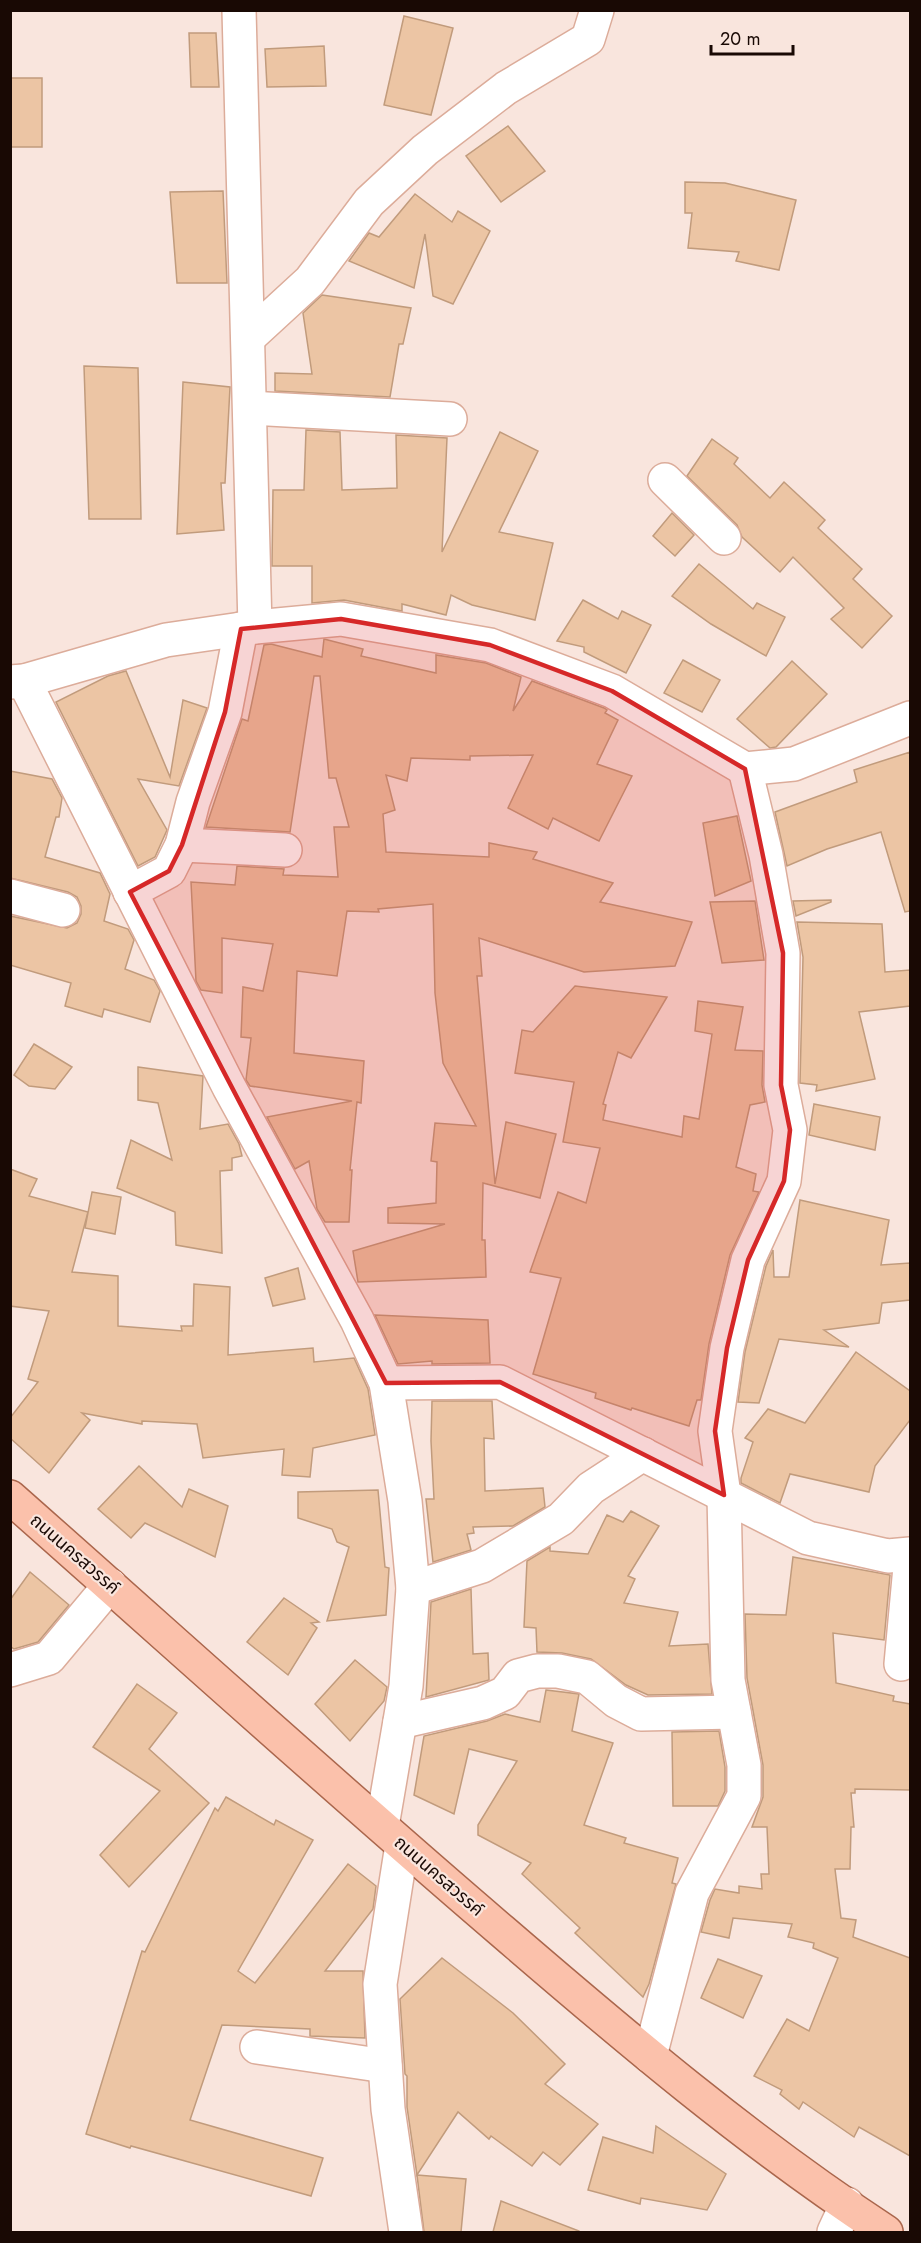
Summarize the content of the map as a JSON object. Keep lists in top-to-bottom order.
{
  "streets": {
    "main road": ["ถนนนครสวรรค์"]
  },
  "scale_bar": "20 m"
}
